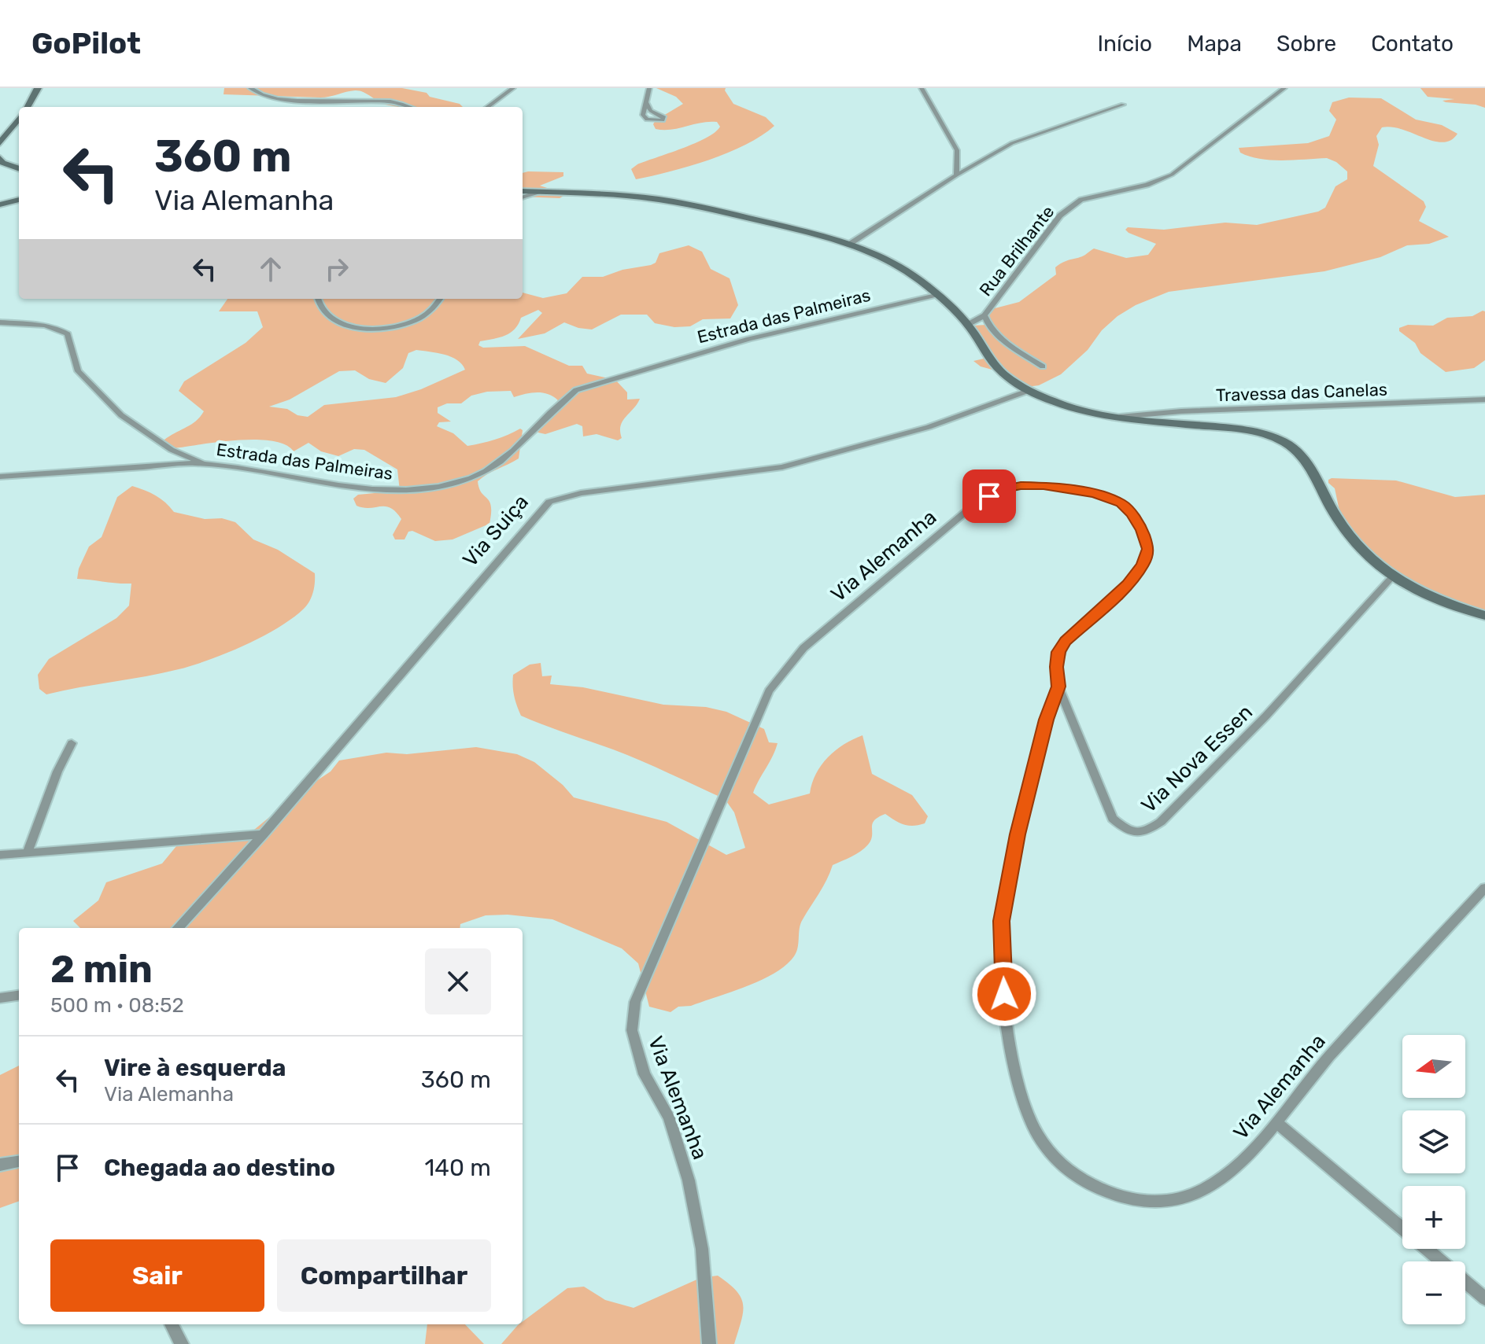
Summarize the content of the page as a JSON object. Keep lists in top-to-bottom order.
{
  "streets": {
    "street": [
      "Rua Brilhante",
      "Estrada das Palmeiras",
      "Travessa das Canelas",
      "Via Suiça",
      "Via Alemanha",
      "Via Nova Essen"
    ]
  },
  "crossings": [
    ["Via Alemanha", "Via Nova Essen"]
  ],
  "north": "left",
  "page": {
    "header": "GoPilot",
    "nav": [
      "Início",
      "Mapa",
      "Sobre",
      "Contato"
    ],
    "turn": ["360 m", "Via Alemanha"],
    "heading": ["2 min", "500 m · 08:52"],
    "map_buttons": ["+", "−"],
    "list": [
      {
        "name": "Vire à esquerda",
        "note": "Via Alemanha",
        "value": "360 m"
      },
      {
        "name": "Chegada ao destino",
        "value": "140 m"
      }
    ],
    "buttons": ["Sair", "Compartilhar"]
  }
}
